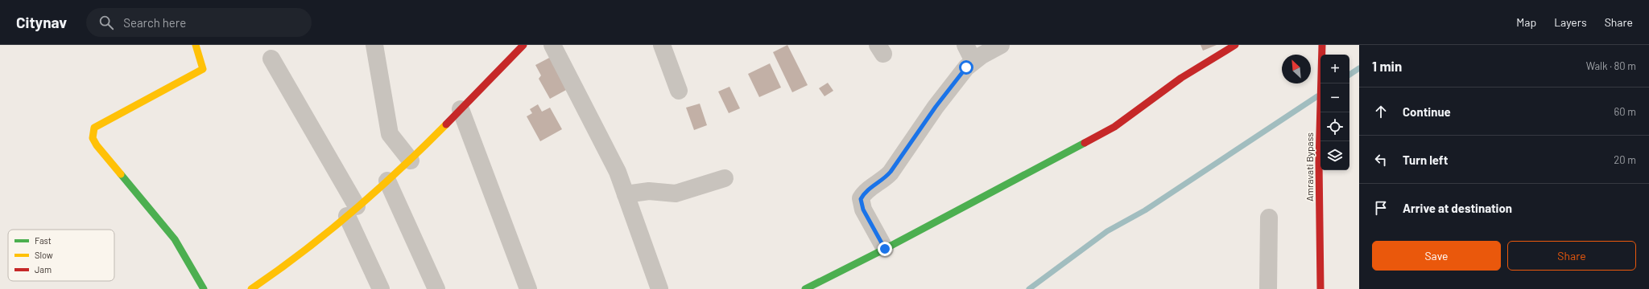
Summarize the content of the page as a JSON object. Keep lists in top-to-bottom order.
{
  "streets": {
    "main road": ["Amravati Bypass"]
  },
  "legend": ["Fast", "Slow", "Jam"],
  "north": "top left",
  "page": {
    "header": "Citynav",
    "search": "Search here",
    "nav": ["Map", "Layers", "Share"],
    "heading": ["1 min", "Walk · 80 m"],
    "map_buttons": ["+", "−"],
    "list": [
      ["Continue", "60 m"],
      ["Turn left", "20 m"],
      "Arrive at destination"
    ],
    "buttons": ["Save", "Share"]
  }
}
